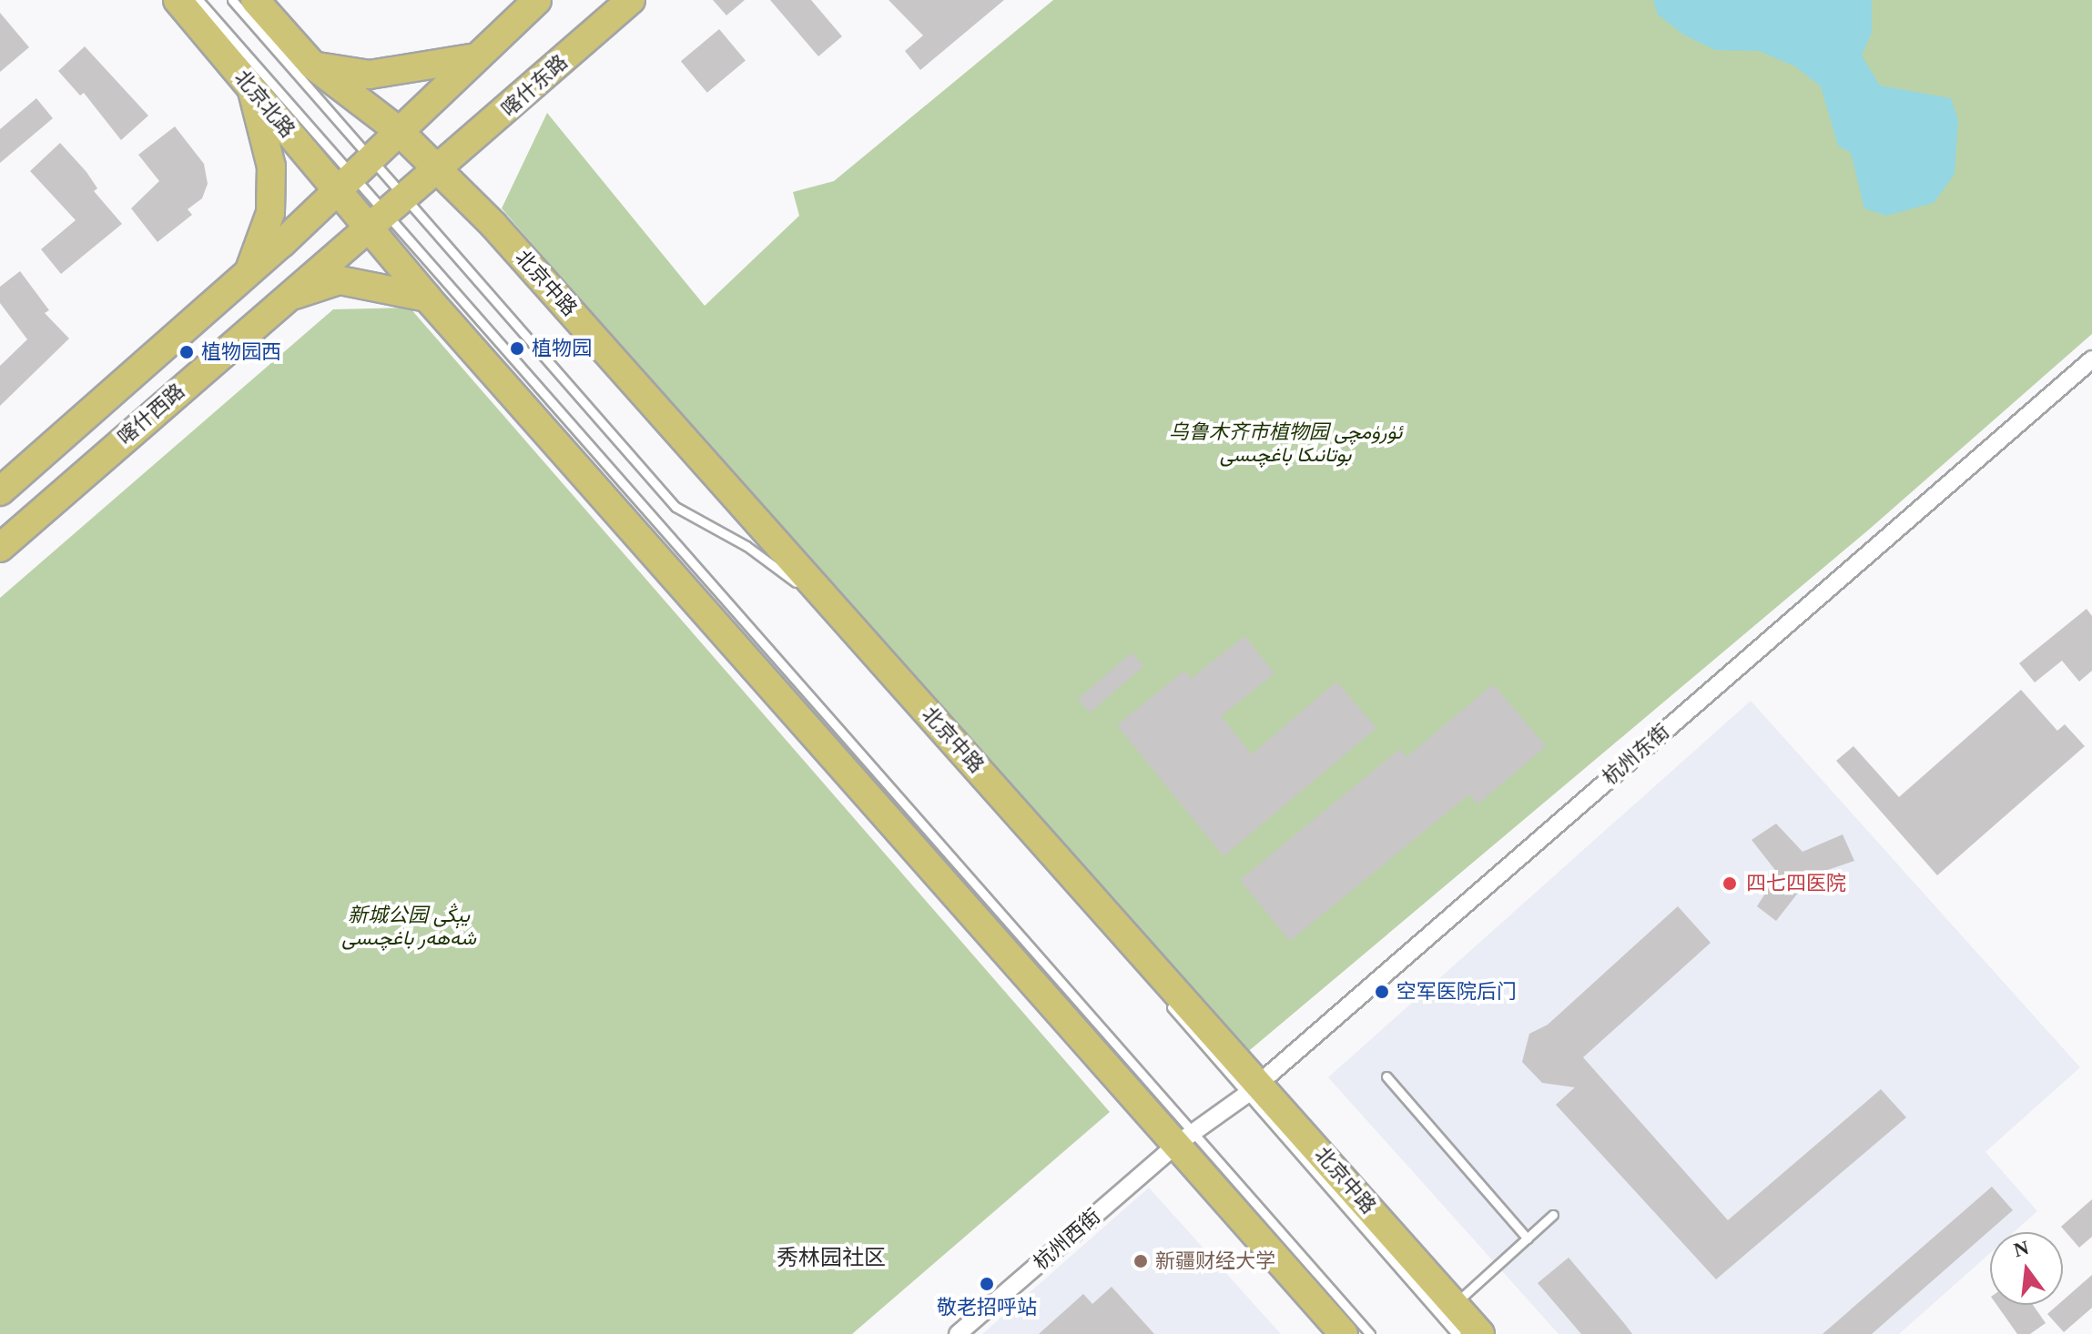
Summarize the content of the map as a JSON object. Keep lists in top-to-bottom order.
{
  "streets": {
    "main road": [
      "喀什东路",
      "北京北路",
      "北京中路",
      "喀什西路"
    ],
    "street": ["杭州东街", "杭州西街"]
  },
  "crossings": [
    ["喀什东路", "北京中路"],
    ["喀什东路", "喀什西路"],
    ["北京北路", "喀什西路"],
    ["北京中路", "喀什西路"],
    ["北京中路", "杭州东街"],
    ["杭州东街", "杭州西街"]
  ],
  "districts": ["秀林园社区"],
  "parks": ["乌鲁木齐市植物园 ئۈرۈمچى بوتانىكا باغچىسى", "新城公园 يېڭى شەھەر باغچىسى"],
  "places": [
    "植物园",
    "植物园西",
    "四七四医院",
    "空军医院后门",
    "新疆财经大学",
    "敬老招呼站"
  ],
  "north": "top"
}
